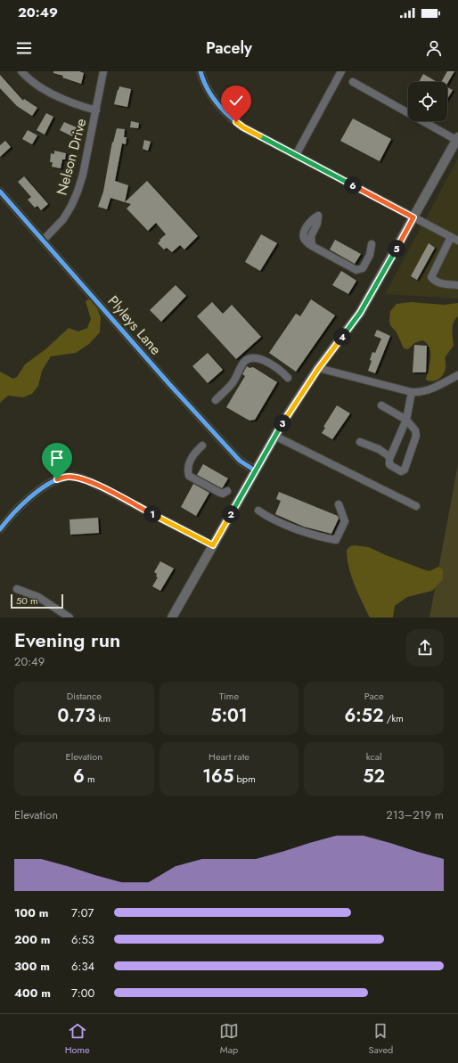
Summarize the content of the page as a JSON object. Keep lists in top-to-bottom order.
{
  "streets": {
    "street": ["Nelson Drive", "Plyleys Lane"]
  },
  "crossings": [
    ["Nelson Drive", "Plyleys Lane"]
  ],
  "scale_bar": "50 m",
  "page": {
    "status": "20:49",
    "header": "Pacely",
    "pins": [
      "6",
      "5",
      "4",
      "3",
      "1",
      "2"
    ],
    "scale": "50 m",
    "heading": ["Evening run", "20:49"],
    "stats": [
      ["Distance", "0.73 km"],
      ["Time", "5:01"],
      ["Pace", "6:52 /km"],
      ["Elevation", "6 m"],
      ["Heart rate", "165 bpm"],
      ["kcal", "52"]
    ],
    "chart": ["Elevation", "213–219 m"],
    "list": [
      {
        "name": "100 m",
        "note": "7:07"
      },
      {
        "name": "200 m",
        "note": "6:53"
      },
      {
        "name": "300 m",
        "note": "6:34"
      },
      {
        "name": "400 m",
        "note": "7:00"
      }
    ],
    "tabs": ["Home", "Map", "Saved"]
  }
}
